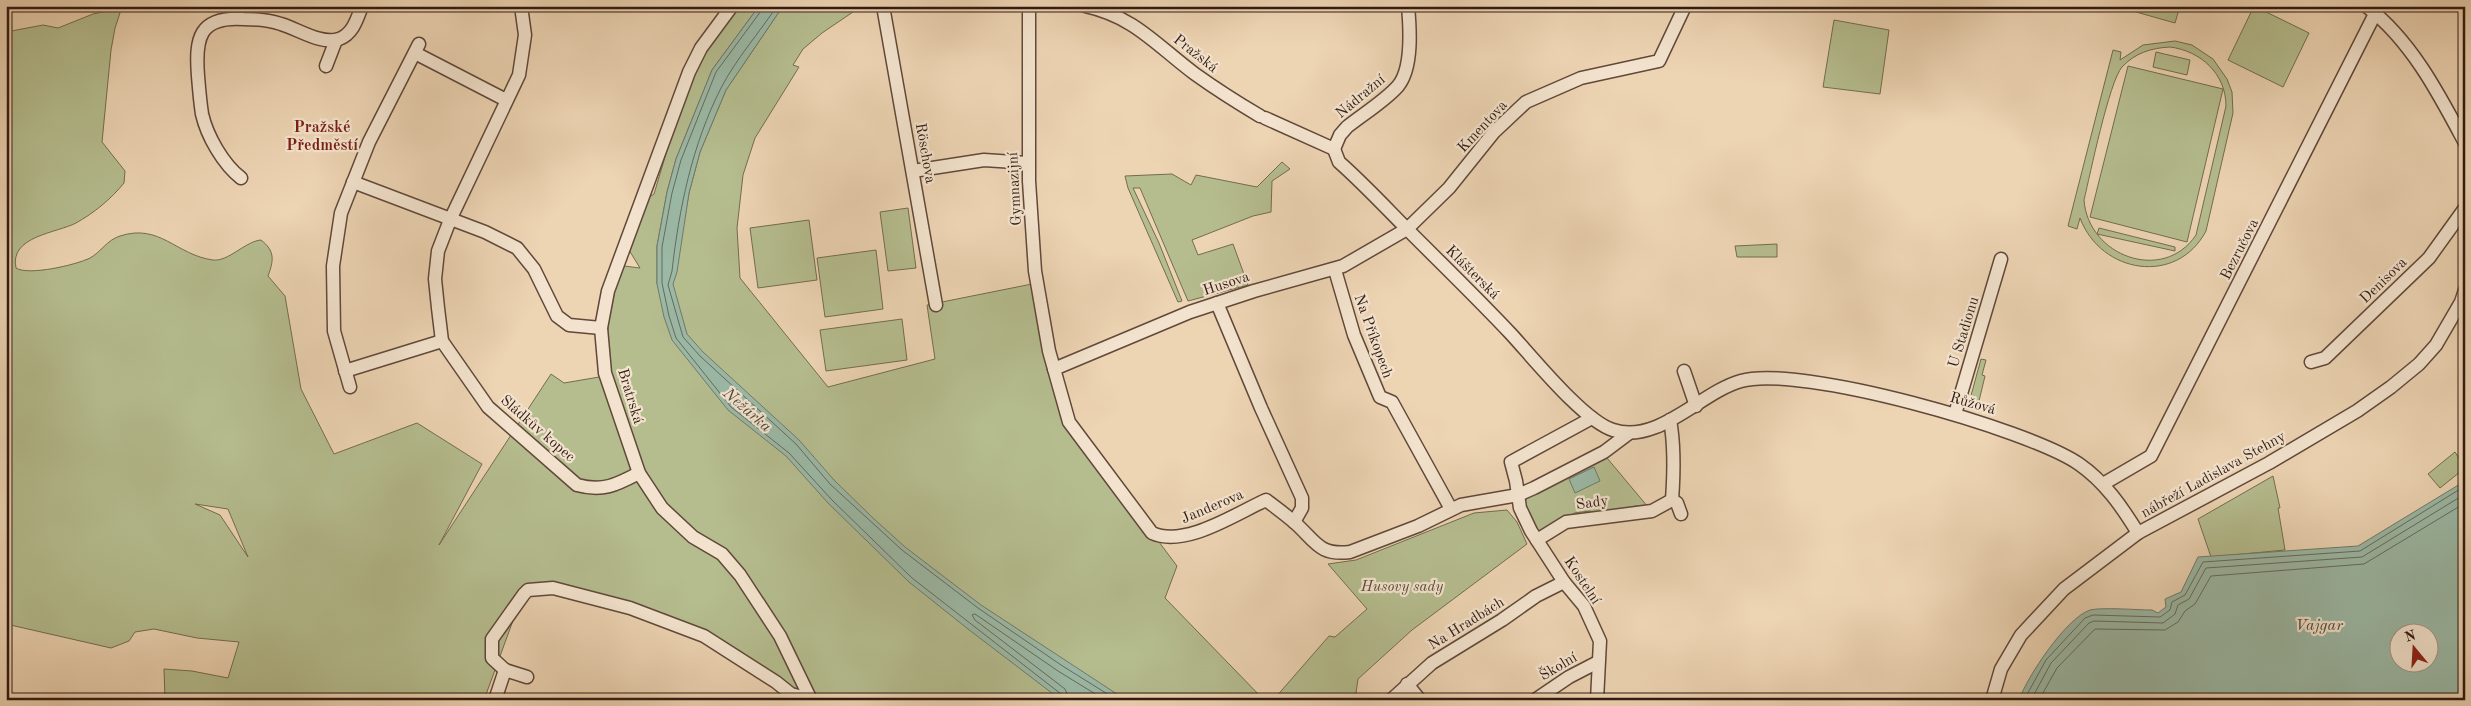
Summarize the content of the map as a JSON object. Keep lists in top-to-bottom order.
{
  "streets": {
    "street": [
      "Pražská",
      "Nádražní",
      "Kmentova",
      "Röschova",
      "Gymnazijní",
      "Bezručova",
      "Klášterská",
      "Denisova",
      "Husova",
      "U Stadionu",
      "Na Příkopech",
      "Bratrská",
      "Růžová",
      "Sládkův kopec",
      "nábřeží Ladislava Stehny",
      "Sady",
      "Janderova",
      "Kostelní",
      "Na Hradbách",
      "Školní"
    ]
  },
  "crossings": [
    ["Pražská", "Nádražní"],
    ["Pražská", "Klášterská"],
    ["Nádražní", "Klášterská"],
    ["Kmentova", "Klášterská"],
    ["Kmentova", "Husova"],
    ["Gymnazijní", "Husova"],
    ["Gymnazijní", "Janderova"],
    ["Bezručova", "Růžová"],
    ["Klášterská", "Husova"],
    ["Klášterská", "Růžová"],
    ["Klášterská", "Janderova"],
    ["Husova", "Na Příkopech"],
    ["Husova", "Janderova"],
    ["U Stadionu", "Růžová"],
    ["Na Příkopech", "Janderova"],
    ["Bratrská", "Sládkův kopec"],
    ["Růžová", "nábřeží Ladislava Stehny"],
    ["Růžová", "Janderova"],
    ["Sady", "Kostelní"],
    ["Kostelní", "Na Hradbách"],
    ["Kostelní", "Školní"]
  ],
  "districts": ["Pražské Předměstí"],
  "water": ["Nežárka", "Vajgar"],
  "parks": ["Husovy sady"],
  "north": "top"
}
